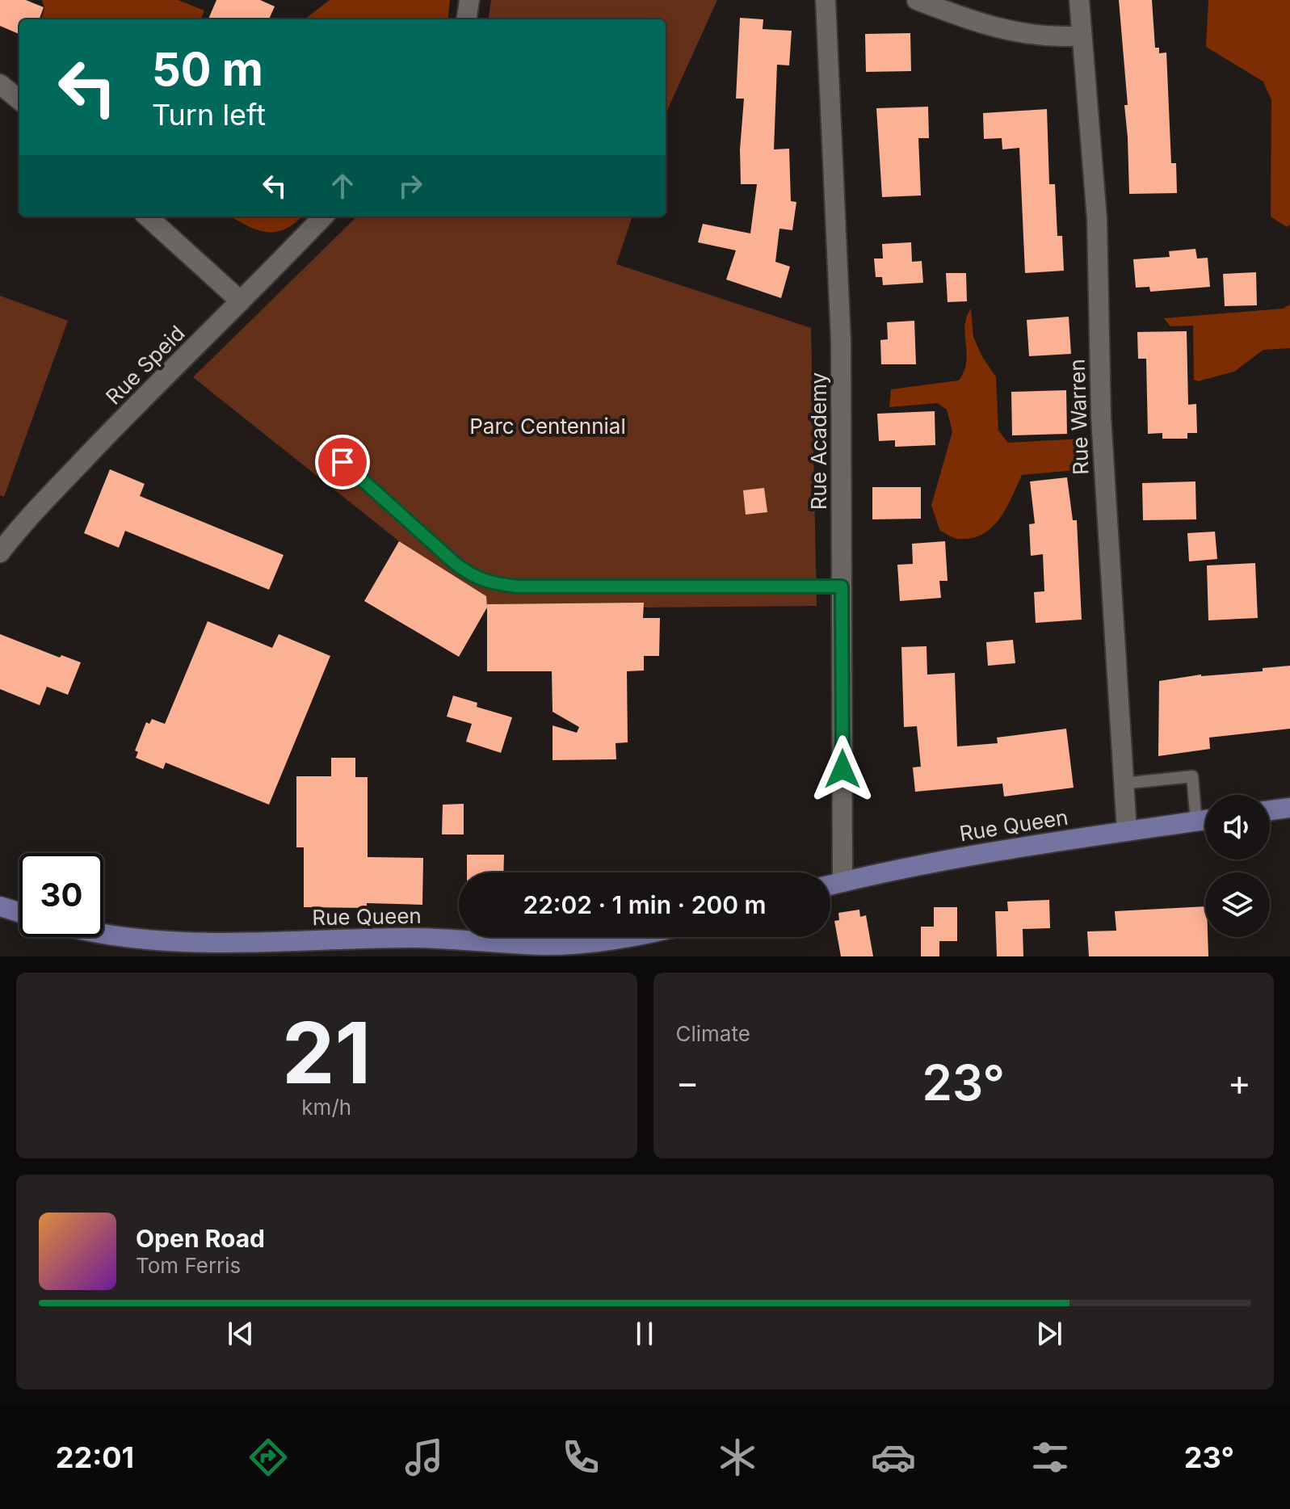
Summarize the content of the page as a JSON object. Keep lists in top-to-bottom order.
{
  "streets": {
    "main road": ["Rue Queen"],
    "street": ["Rue Speid", "Rue Warren", "Rue Academy"]
  },
  "crossings": [
    ["Rue Warren", "Rue Queen"],
    ["Rue Academy", "Rue Queen"]
  ],
  "parks": ["Parc Centennial"],
  "page": {
    "turn": ["50 m", "Turn left"],
    "limit": "30",
    "trip": "22:02 · 1 min · 200 m",
    "tile": [
      ["21", "km/h"],
      "Climate"
    ],
    "heat": ["−", "23°", "+"],
    "song": ["Open Road", "Tom Ferris"],
    "tabs": ["22:01", "23°"]
  }
}
